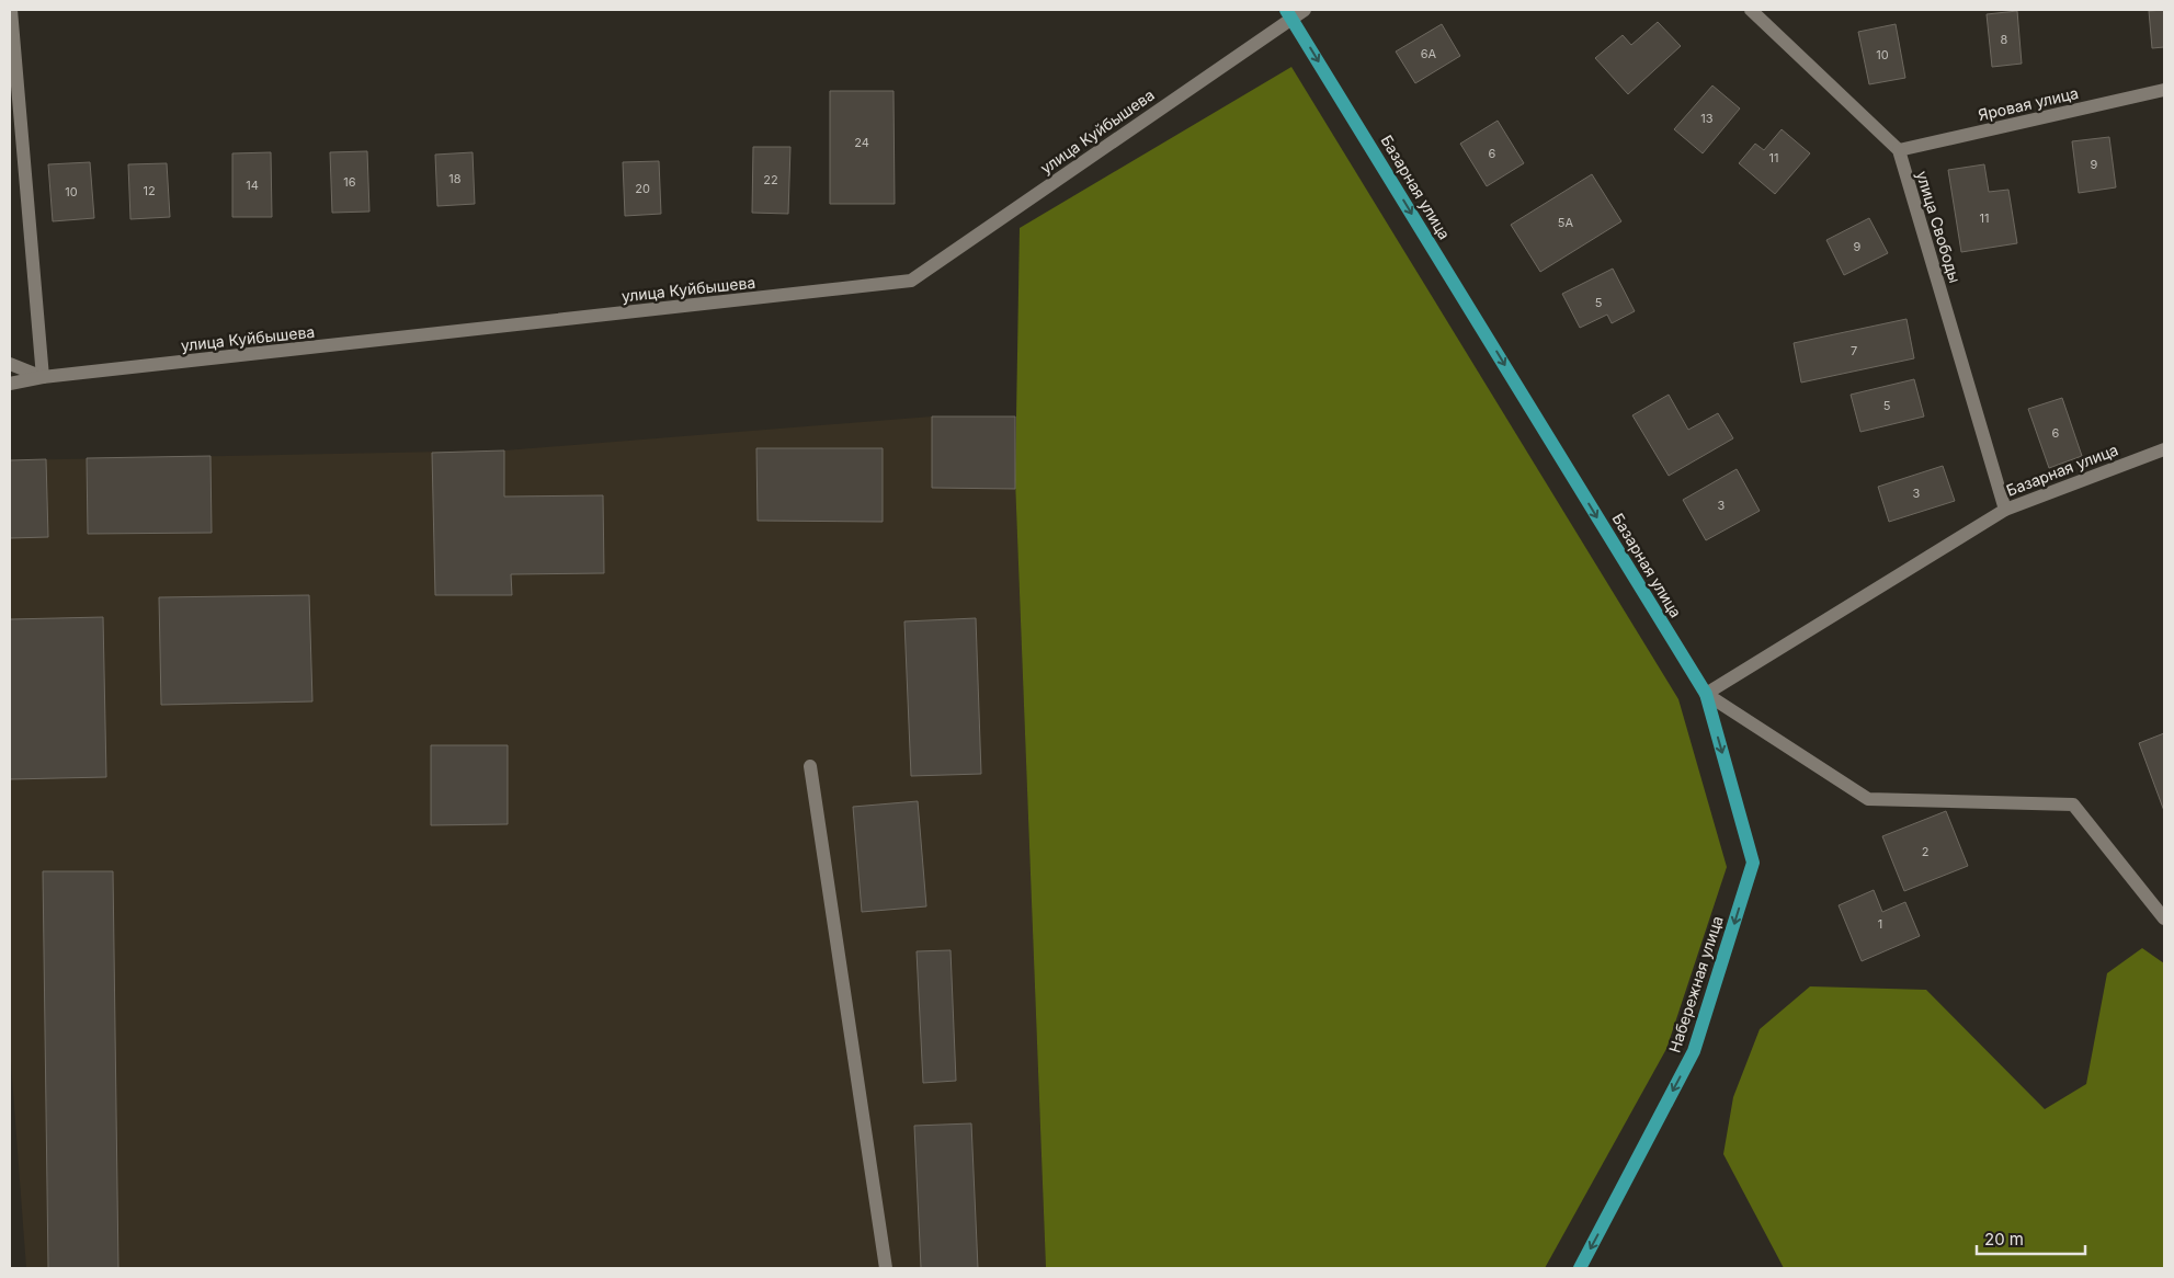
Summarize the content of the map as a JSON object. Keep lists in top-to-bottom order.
{
  "streets": {
    "main road": ["Базарная улица", "Набережная улица"],
    "street": ["Яровая улица", "улица Куйбышева", "улица Свободы"]
  },
  "crossings": [
    ["Яровая улица", "улица Свободы"],
    ["улица Куйбышева", "Базарная улица"],
    ["Базарная улица", "улица Свободы"],
    ["Базарная улица", "Набережная улица"]
  ],
  "one_way": ["Базарная улица", "Набережная улица"],
  "house_numbers": [
    "8",
    "6А",
    "10",
    "13",
    "24",
    "6",
    "11",
    "9",
    "18",
    "22",
    "16",
    "14",
    "20",
    "12",
    "10",
    "11",
    "5А",
    "9",
    "5",
    "7",
    "5",
    "6",
    "3",
    "3",
    "2",
    "1"
  ],
  "scale_bar": "20 m"
}
